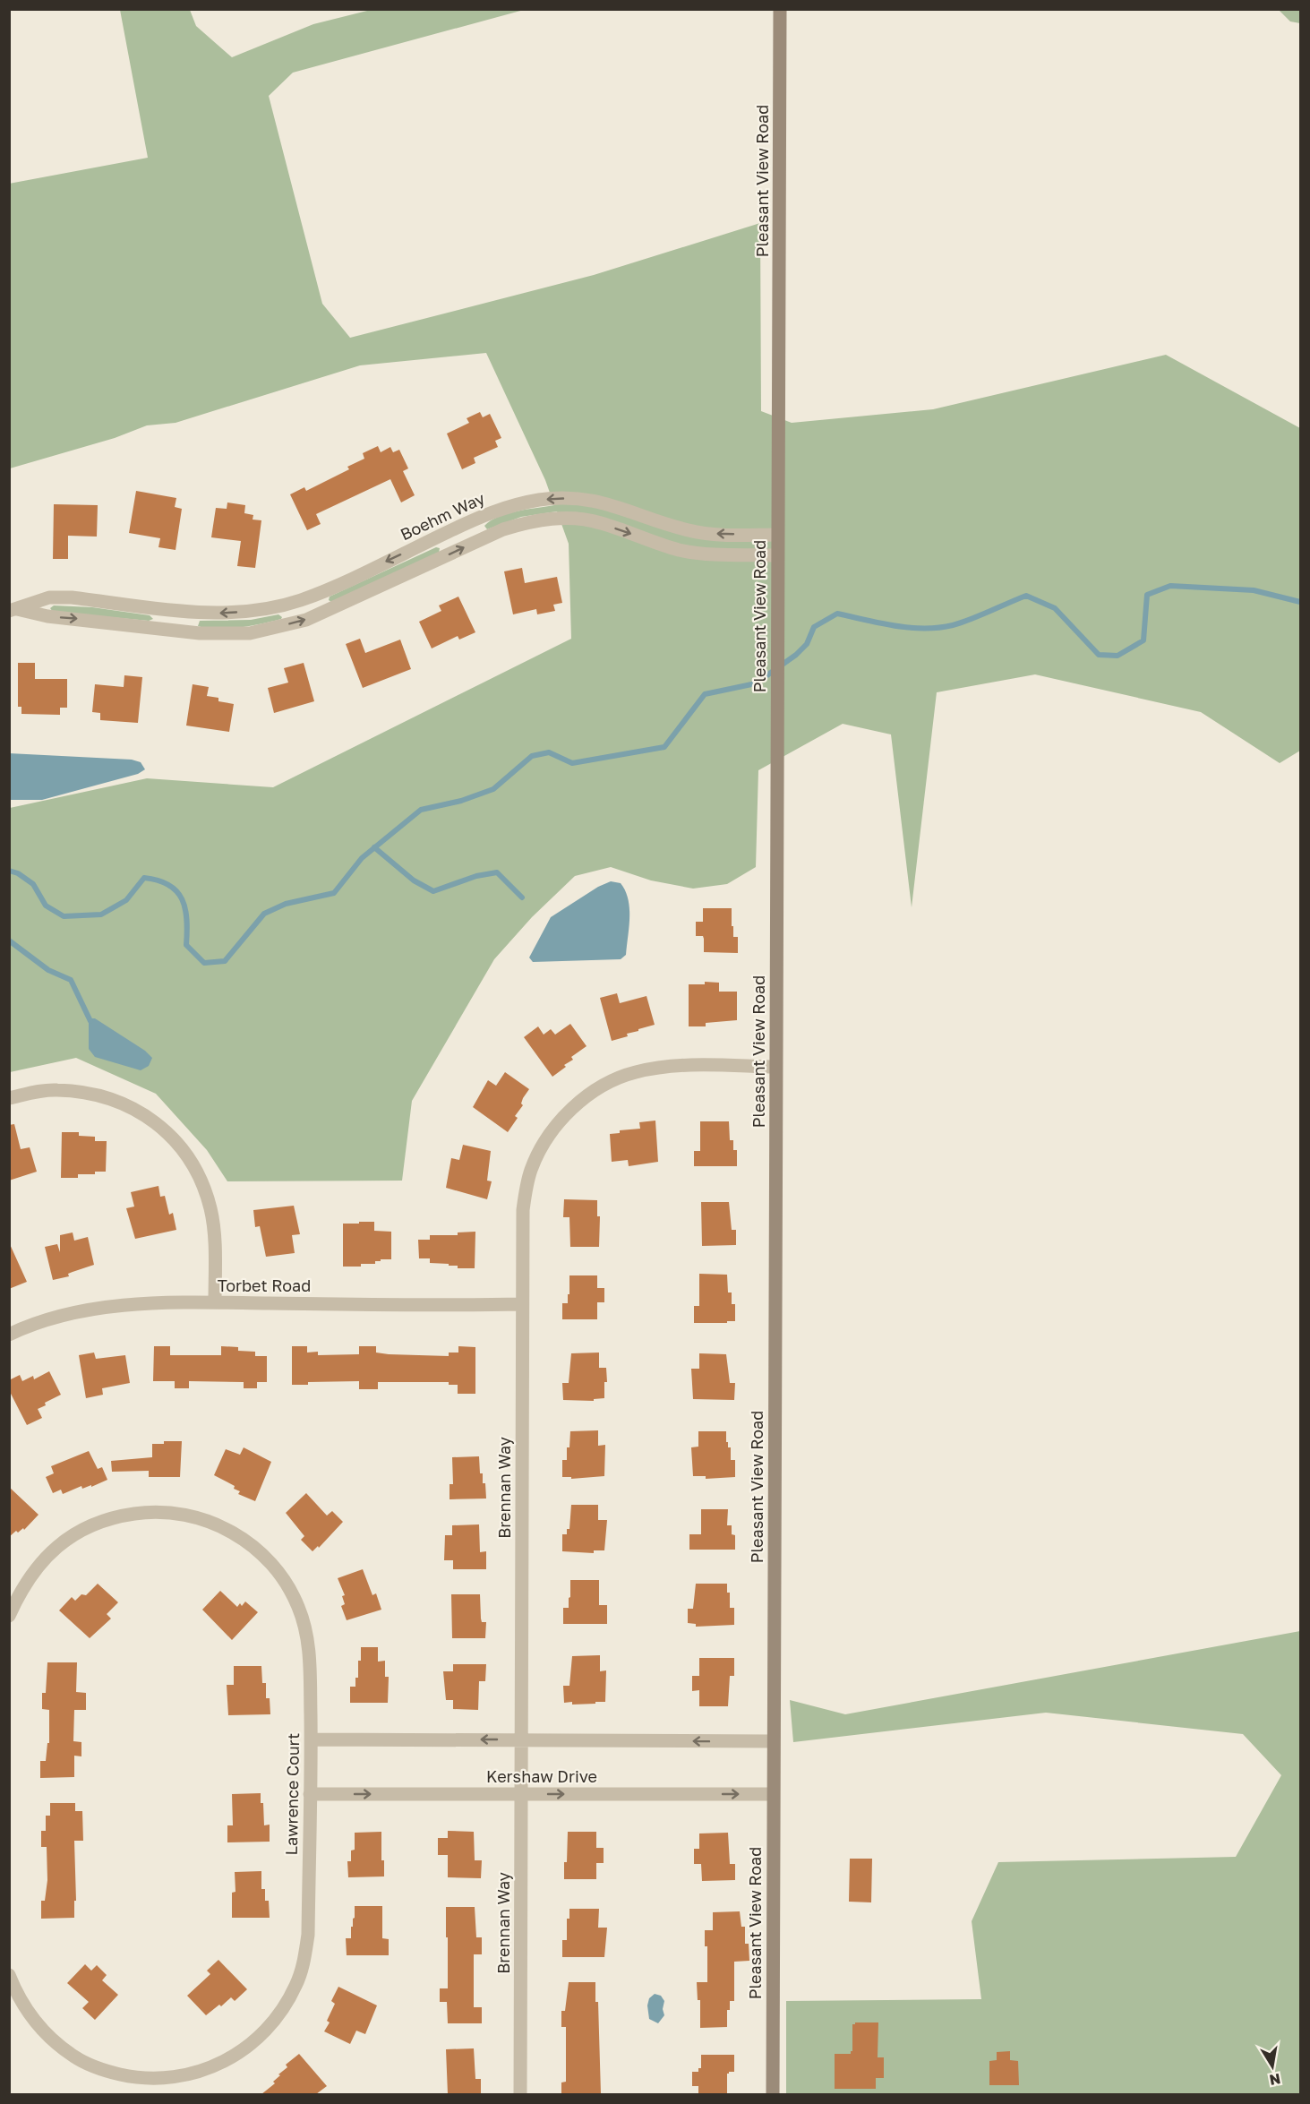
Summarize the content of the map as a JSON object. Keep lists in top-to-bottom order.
{
  "streets": {
    "street": [
      "Pleasant View Road",
      "Boehm Way",
      "Torbet Road",
      "Brennan Way",
      "Kershaw Drive",
      "Lawrence Court"
    ]
  },
  "crossings": [
    ["Pleasant View Road", "Boehm Way"],
    ["Pleasant View Road", "Brennan Way"],
    ["Pleasant View Road", "Kershaw Drive"],
    ["Torbet Road", "Brennan Way"],
    ["Brennan Way", "Kershaw Drive"],
    ["Kershaw Drive", "Lawrence Court"]
  ],
  "north": "bottom"
}
